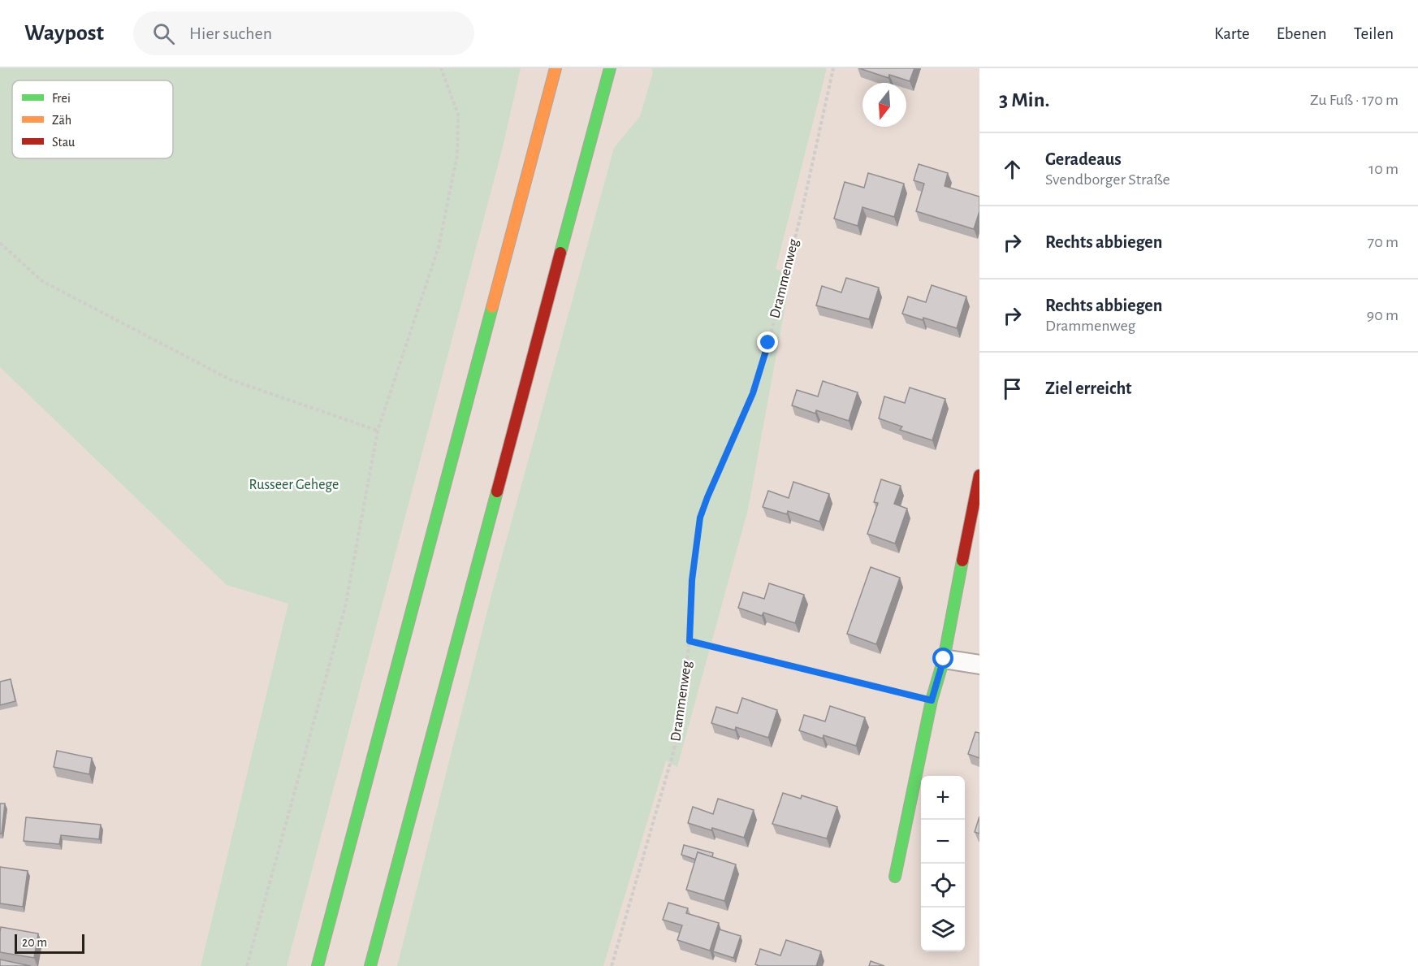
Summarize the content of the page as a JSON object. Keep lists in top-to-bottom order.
{
  "streets": {
    "path": ["Drammenweg"]
  },
  "parks": ["Russeer Gehege"],
  "legend": ["Frei", "Zäh", "Stau"],
  "scale_bar": "20 m",
  "north": "bottom",
  "page": {
    "header": "Waypost",
    "search": "Hier suchen",
    "nav": ["Karte", "Ebenen", "Teilen"],
    "heading": ["3 Min.", "Zu Fuß · 170 m"],
    "list": [
      ["Geradeaus", "Svendborger Straße", "10 m"],
      ["Rechts abbiegen", "70 m"],
      ["Rechts abbiegen", "Drammenweg", "90 m"],
      "Ziel erreicht"
    ],
    "map_buttons": ["+", "−"],
    "scale": "20 m"
  }
}
